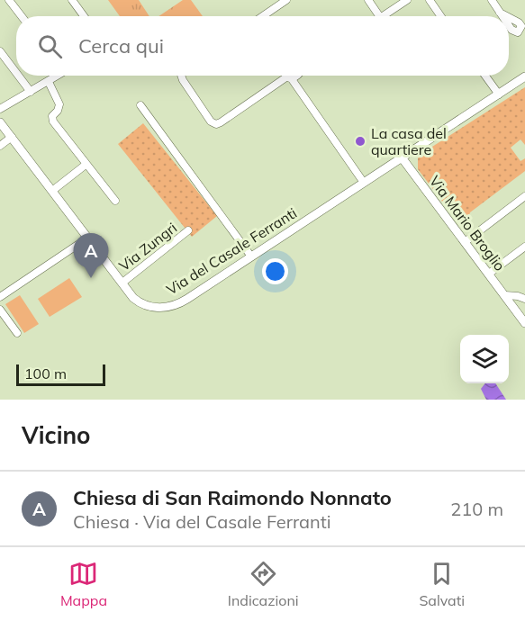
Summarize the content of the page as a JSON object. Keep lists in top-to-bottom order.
{
  "streets": {
    "street": ["Via Mario Broglio", "Via Zungri", "Via del Casale Ferranti"]
  },
  "crossings": [
    ["Via Mario Broglio", "Via del Casale Ferranti"],
    ["Via Zungri", "Via del Casale Ferranti"]
  ],
  "places": ["La casa del quartiere"],
  "scale_bar": "100 m",
  "page": {
    "search": "Cerca qui",
    "pins": "A",
    "scale": "100 m",
    "heading": "Vicino",
    "list": [
      {
        "mark": "A",
        "name": "Chiesa di San Raimondo Nonnato",
        "note": "Chiesa · Via del Casale Ferranti",
        "value": "210 m"
      }
    ],
    "nav": ["Mappa", "Indicazioni", "Salvati"]
  }
}
